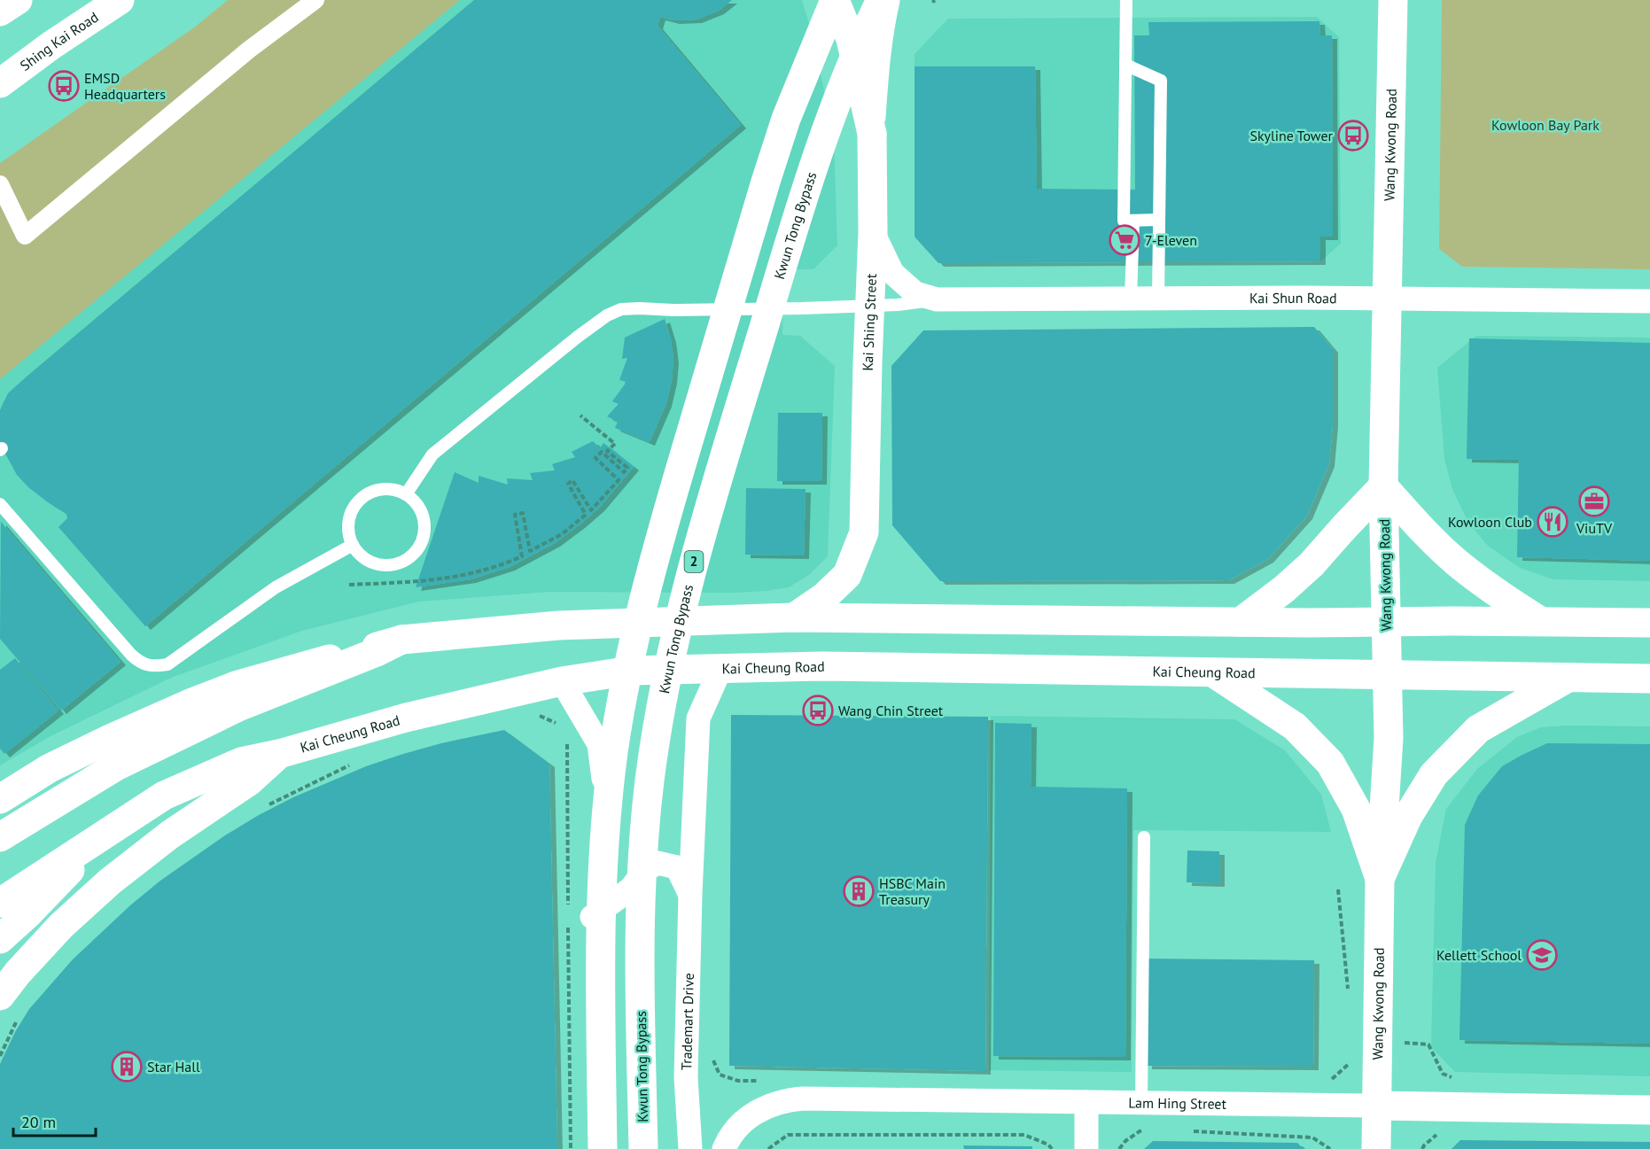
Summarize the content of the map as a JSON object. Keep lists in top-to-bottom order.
{
  "streets": {
    "main road": [
      "Shing Kai Road",
      "Wang Kwong Road",
      "Kwun Tong Bypass",
      "Kai Shing Street",
      "2",
      "Kai Cheung Road",
      "Lam Hing Street"
    ],
    "street": ["Kai Shun Road", "Trademart Drive"]
  },
  "crossings": [
    ["Wang Kwong Road", "Kai Shun Road"],
    ["Wang Kwong Road", "Kai Cheung Road"],
    ["Wang Kwong Road", "Lam Hing Street"],
    ["Kai Shun Road", "Kai Shing Street"],
    ["Kai Cheung Road", "Trademart Drive"]
  ],
  "parks": ["Kowloon Bay Park"],
  "places": {
    "bus stop": ["EMSD Headquarters", "Skyline Tower", "Wang Chin Street"],
    "supermarket": ["7-Eleven"],
    "office": ["ViuTV"],
    "restaurant": ["Kowloon Club"],
    "building": ["HSBC Main Treasury", "Star Hall"],
    "school or university": ["Kellett School"]
  },
  "scale_bar": "20 m"
}
